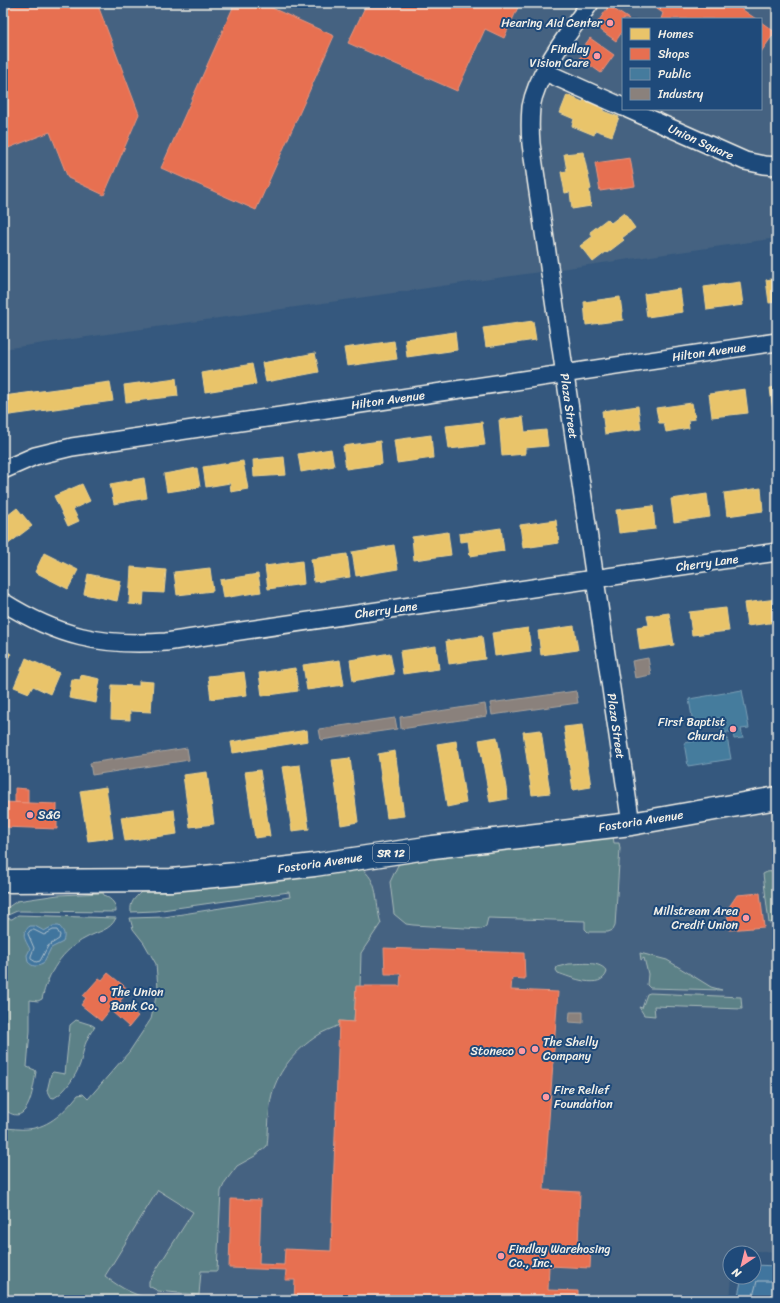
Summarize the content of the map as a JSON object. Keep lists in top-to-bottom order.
{
  "streets": {
    "main road": ["Fostoria Avenue", "SR 12"],
    "street": [
      "Union Square",
      "Hilton Avenue",
      "Plaza Street",
      "Cherry Lane"
    ]
  },
  "crossings": [
    ["Hilton Avenue", "Plaza Street"],
    ["Plaza Street", "Cherry Lane"],
    ["Plaza Street", "Fostoria Avenue"]
  ],
  "places": [
    "Hearing Aid Center",
    "Findlay Vision Care",
    "First Baptist Church",
    "S&G",
    "Millstream Area Credit Union",
    "The Union Bank Co.",
    "The Shelly Company",
    "Stoneco",
    "Fire Relief Foundation",
    "Findlay Warehosing Co., Inc."
  ],
  "legend": [
    "Homes",
    "Shops",
    "Public",
    "Industry"
  ],
  "north": "bottom left"
}
